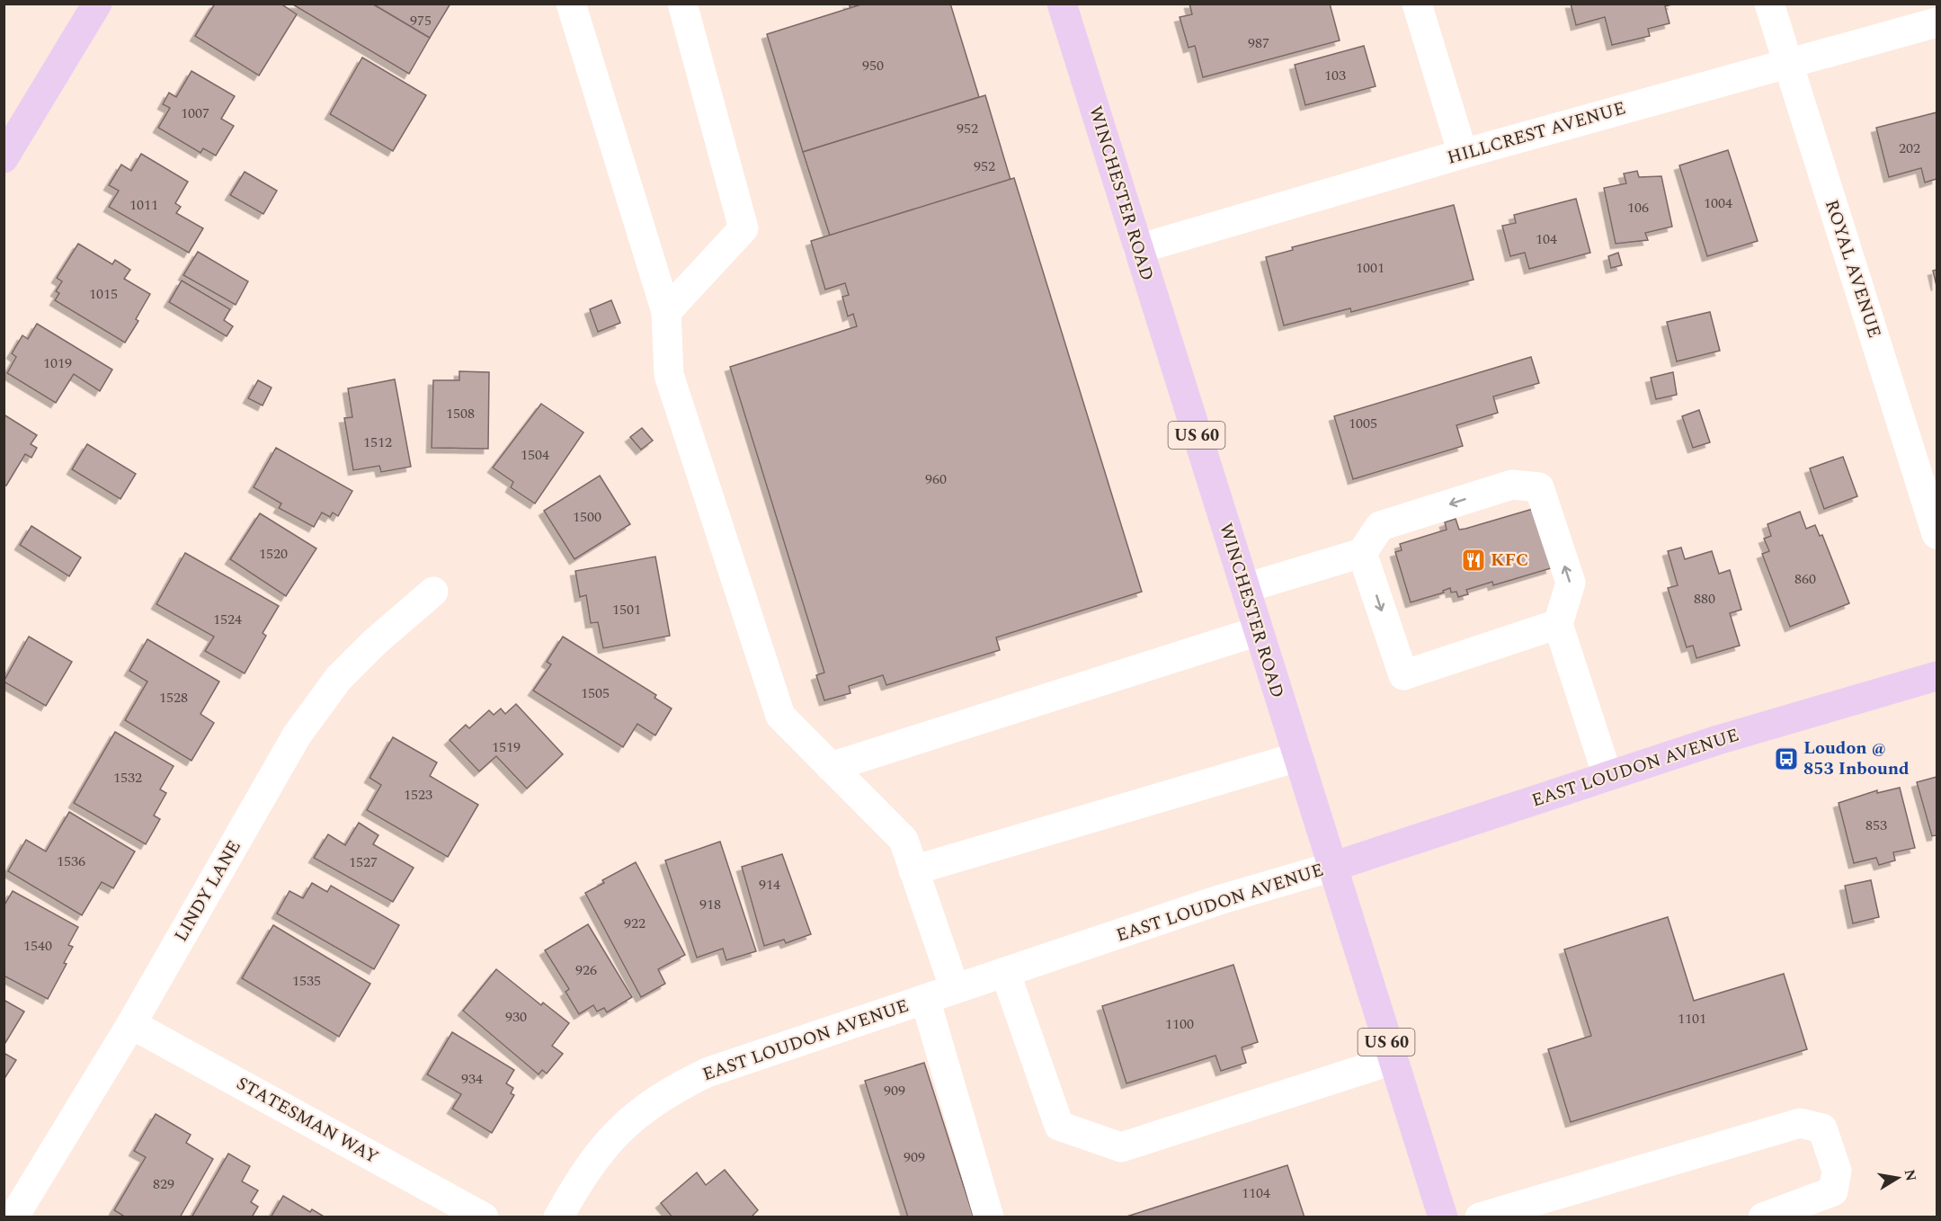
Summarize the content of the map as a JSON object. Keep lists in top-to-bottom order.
{
  "streets": {
    "main road": ["WINCHESTER ROAD", "US 60", "EAST LOUDON AVENUE"],
    "street": [
      "HILLCREST AVENUE",
      "ROYAL AVENUE",
      "LINDY LANE",
      "STATESMAN WAY"
    ]
  },
  "crossings": [
    ["HILLCREST AVENUE", "WINCHESTER ROAD"],
    ["HILLCREST AVENUE", "ROYAL AVENUE"],
    ["WINCHESTER ROAD", "EAST LOUDON AVENUE"],
    ["LINDY LANE", "STATESMAN WAY"]
  ],
  "places": {
    "restaurant": ["KFC"],
    "bus stop": ["Loudon @ 853 Inbound"]
  },
  "house_numbers": [
    "975",
    "987",
    "950",
    "103",
    "1007",
    "952",
    "202",
    "952",
    "1004",
    "1011",
    "106",
    "104",
    "1001",
    "1015",
    "1019",
    "1508",
    "1005",
    "1512",
    "1504",
    "960",
    "1500",
    "1520",
    "860",
    "880",
    "1501",
    "1524",
    "1505",
    "1528",
    "1519",
    "1532",
    "1523",
    "853",
    "1536",
    "1527",
    "914",
    "918",
    "922",
    "1540",
    "926",
    "1535",
    "930",
    "1101",
    "1100",
    "934",
    "909",
    "909",
    "829",
    "1104"
  ],
  "north": "right"
}
